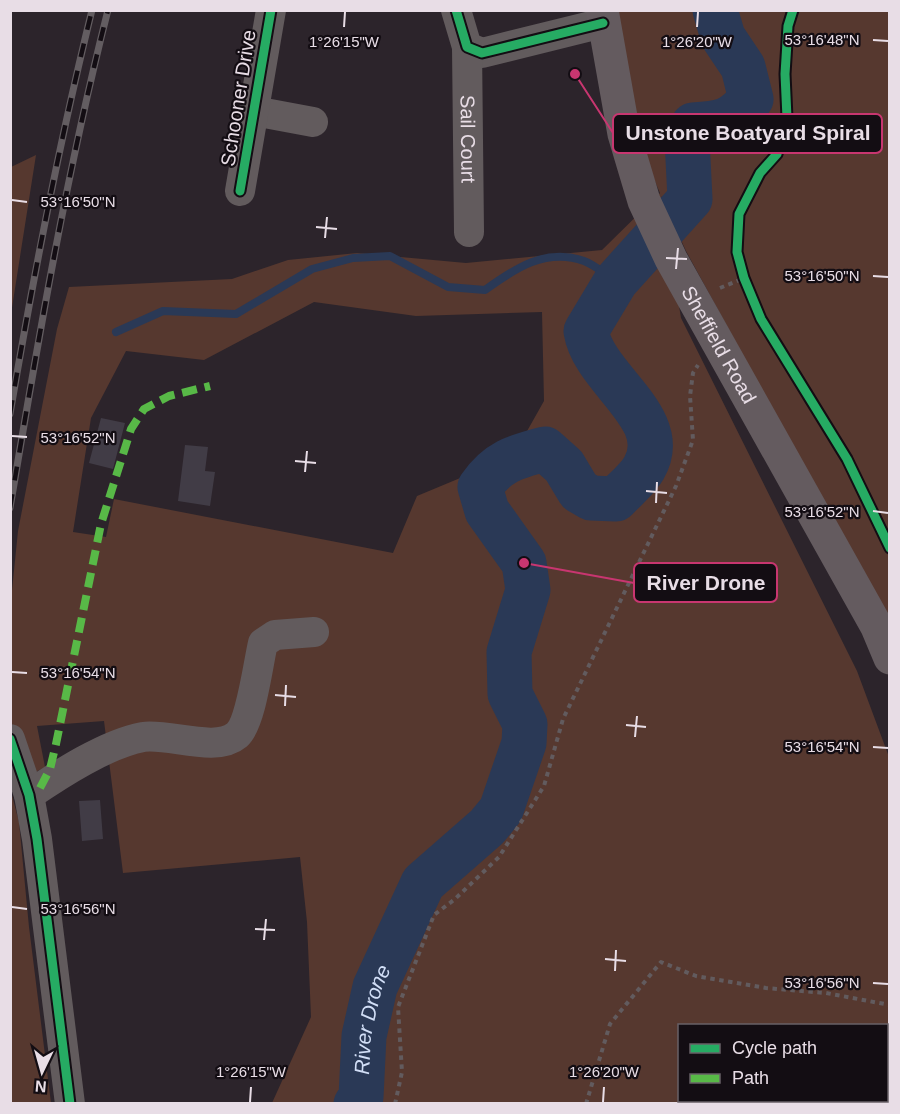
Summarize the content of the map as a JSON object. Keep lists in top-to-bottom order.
{
  "streets": {
    "main road": ["Sheffield Road"],
    "street": ["Schooner Drive", "Sail Court"]
  },
  "water": ["River Drone"],
  "places": ["Unstone Boatyard Spiral", "River Drone"],
  "legend": ["Cycle path", "Path"],
  "north": "bottom",
  "coordinates": [
    "53°16'48\"N",
    "1°26'15\"W",
    "1°26'20\"W",
    "53°16'50\"N",
    "53°16'52\"N",
    "53°16'54\"N",
    "53°16'56\"N"
  ]
}
